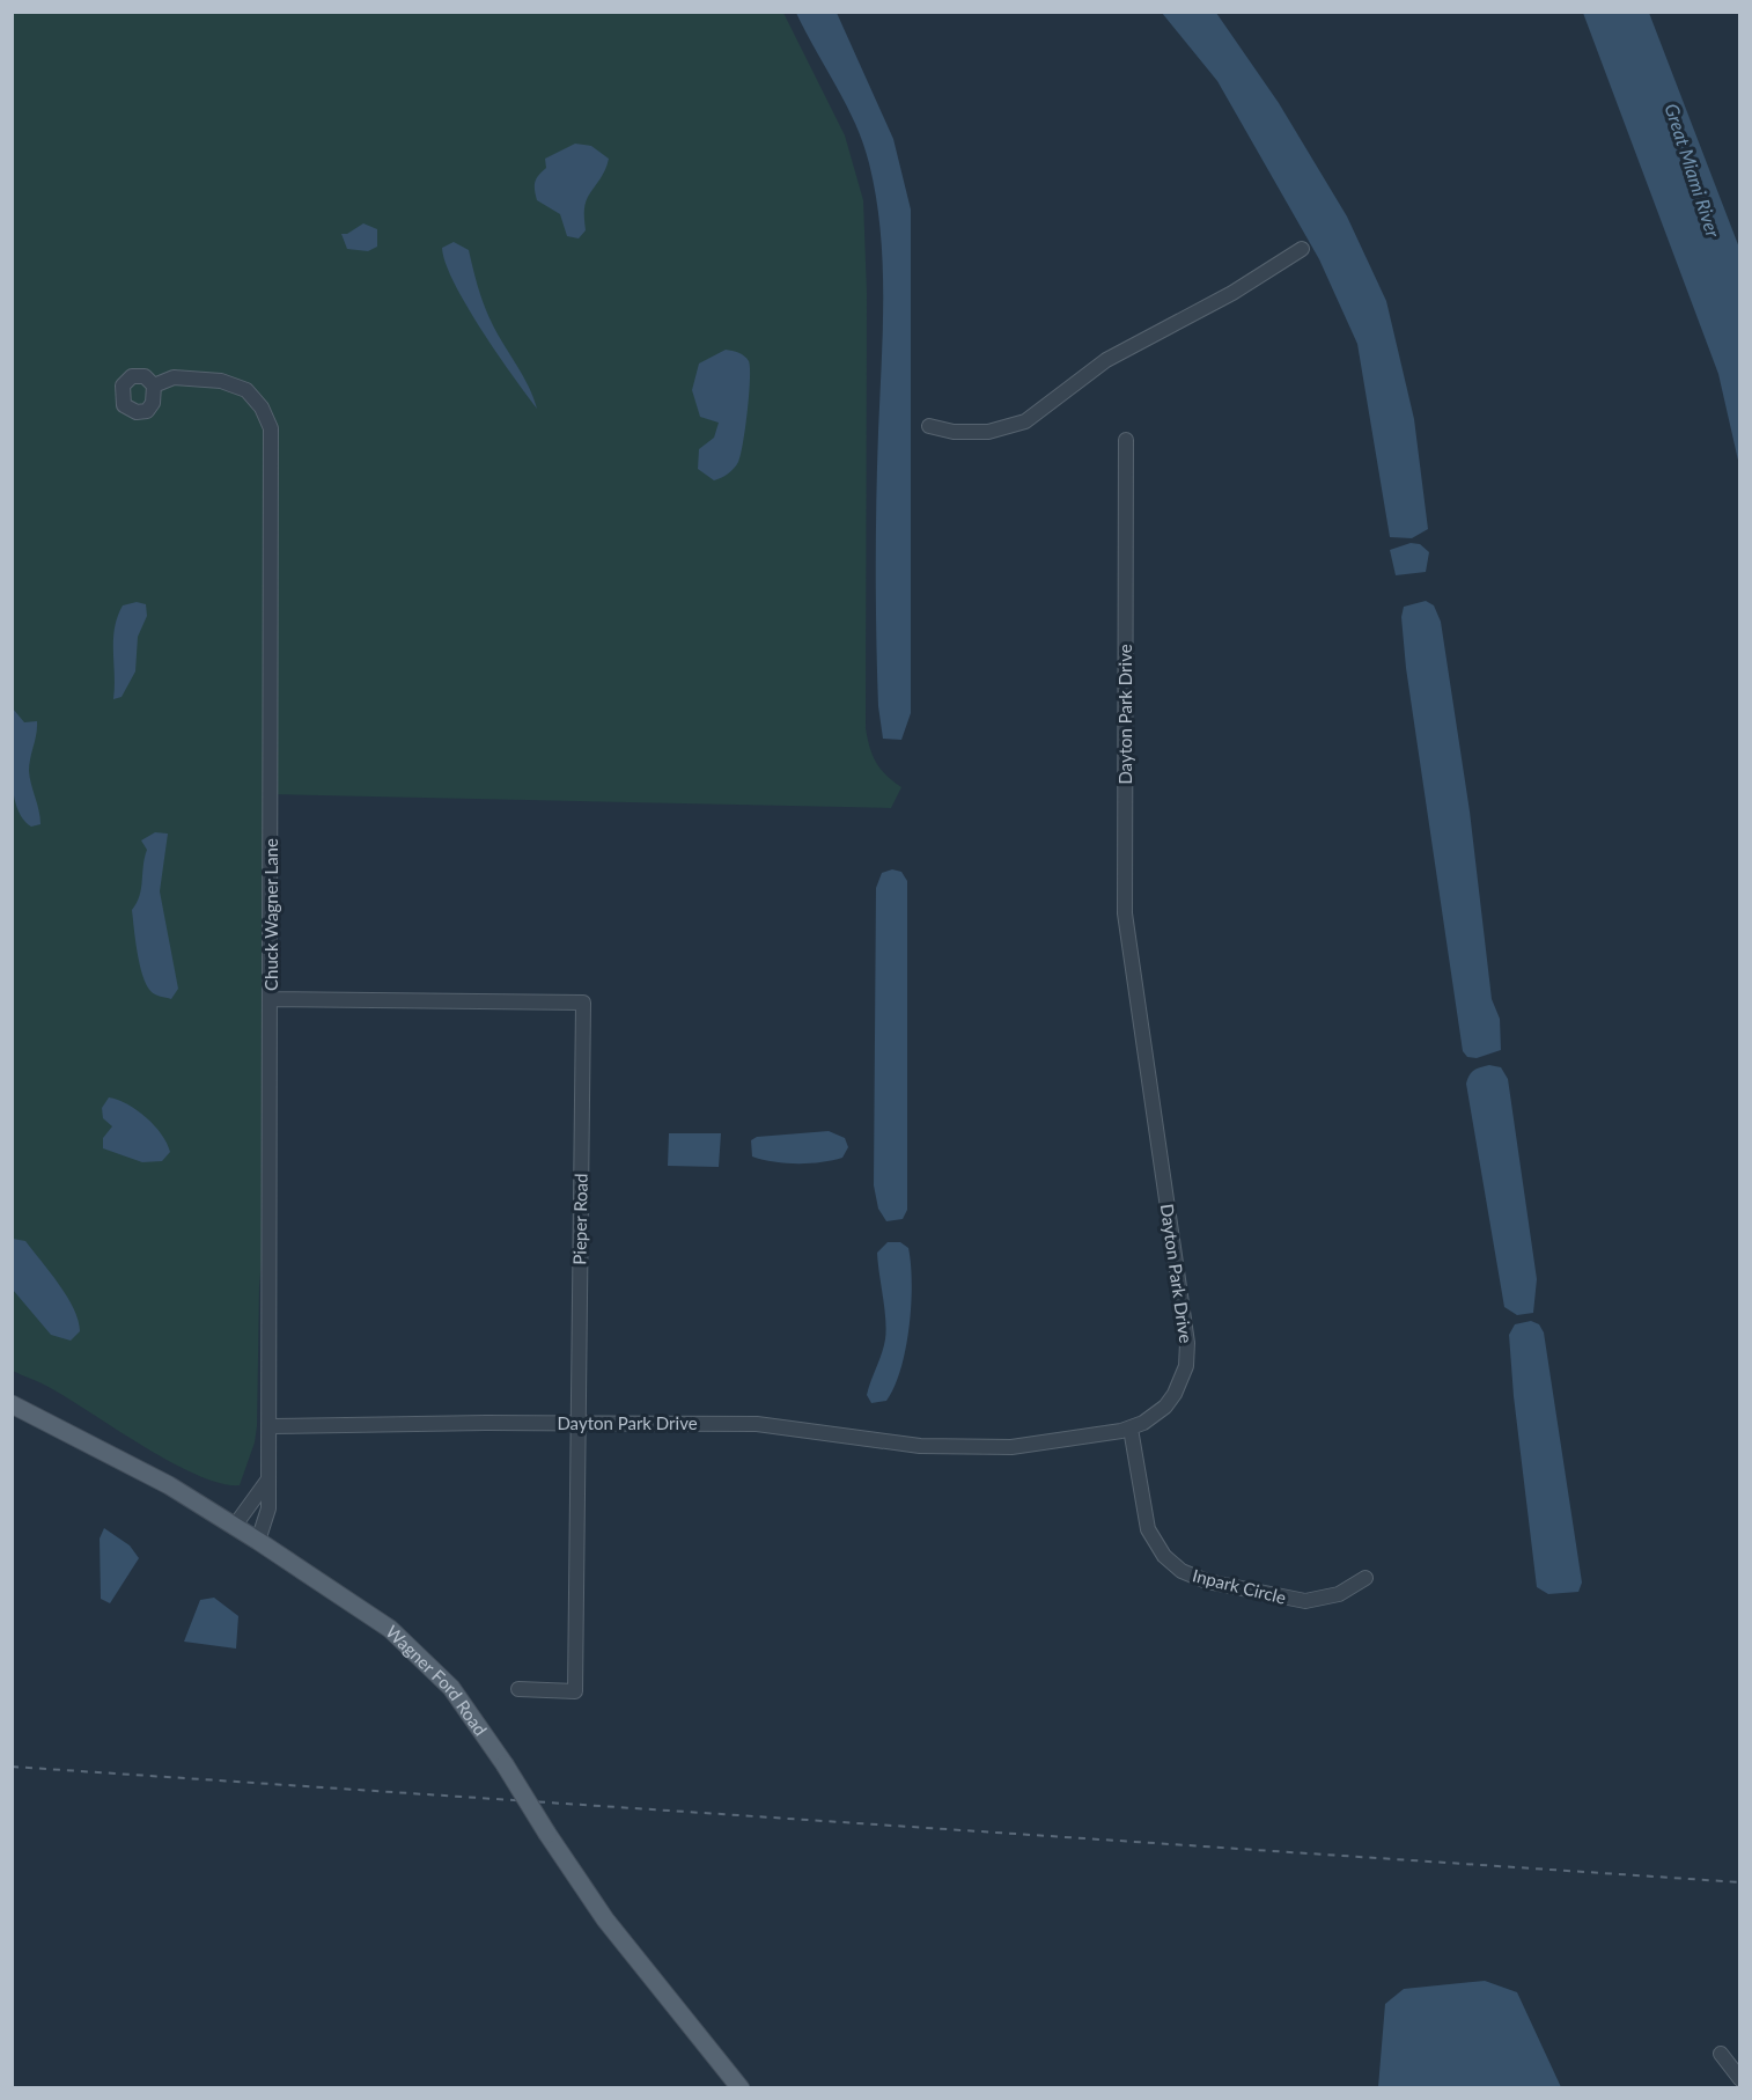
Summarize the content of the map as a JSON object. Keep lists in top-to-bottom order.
{
  "streets": {
    "main road": ["Wagner Ford Road"],
    "street": [
      "Dayton Park Drive",
      "Chuck Wagner Lane",
      "Pieper Road",
      "Inpark Circle"
    ]
  },
  "crossings": [
    ["Dayton Park Drive", "Chuck Wagner Lane"],
    ["Dayton Park Drive", "Pieper Road"],
    ["Dayton Park Drive", "Inpark Circle"],
    ["Chuck Wagner Lane", "Pieper Road"],
    ["Chuck Wagner Lane", "Wagner Ford Road"]
  ],
  "water": ["Great Miami River"]
}
